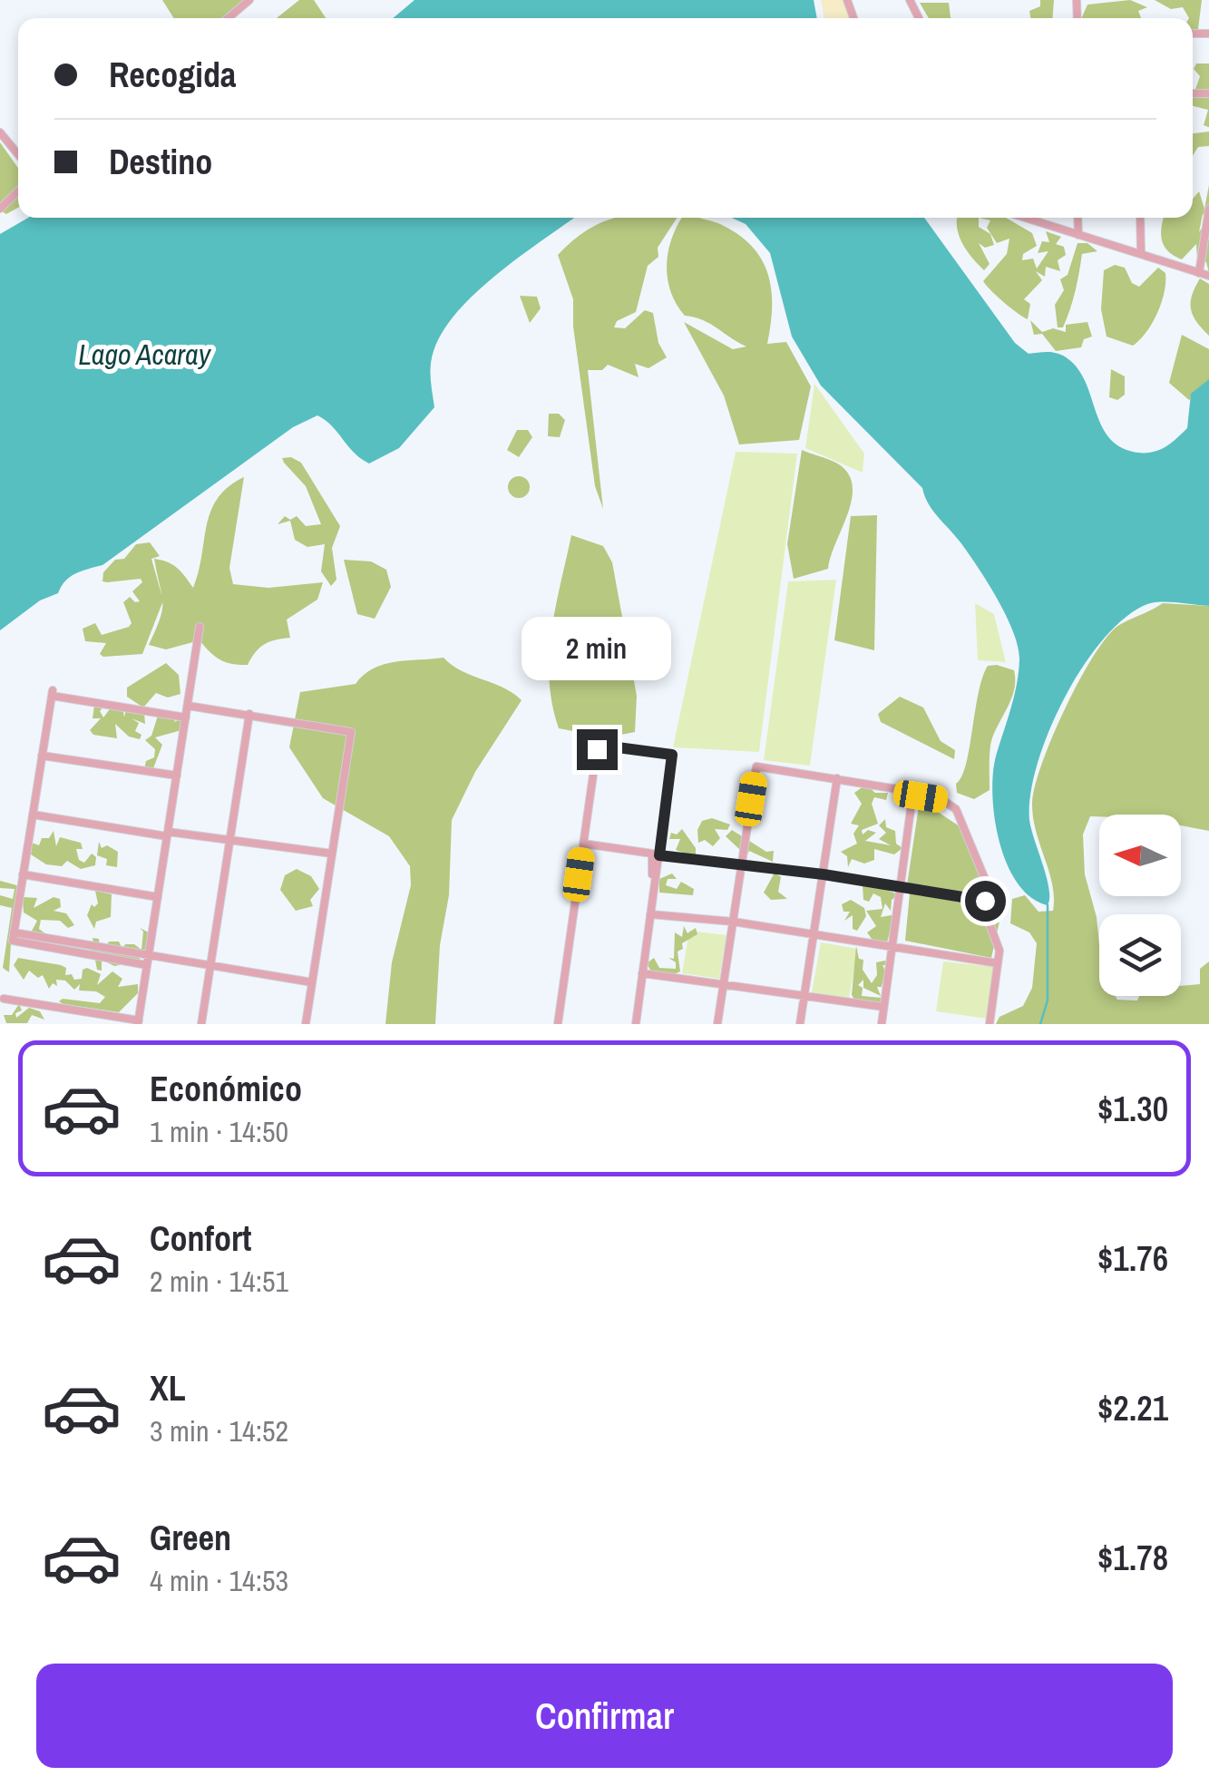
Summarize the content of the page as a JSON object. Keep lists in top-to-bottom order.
{
  "water": ["Lago Acaray"],
  "north": "left",
  "page": {
    "banner": ["Recogida", "Destino"],
    "bubble": "2 min",
    "list": [
      {
        "name": "Económico",
        "note": "1 min · 14:50",
        "value": "$1.30"
      },
      {
        "name": "Confort",
        "note": "2 min · 14:51",
        "value": "$1.76"
      },
      {
        "name": "XL",
        "note": "3 min · 14:52",
        "value": "$2.21"
      },
      {
        "name": "Green",
        "note": "4 min · 14:53",
        "value": "$1.78"
      }
    ],
    "buttons": "Confirmar"
  }
}
